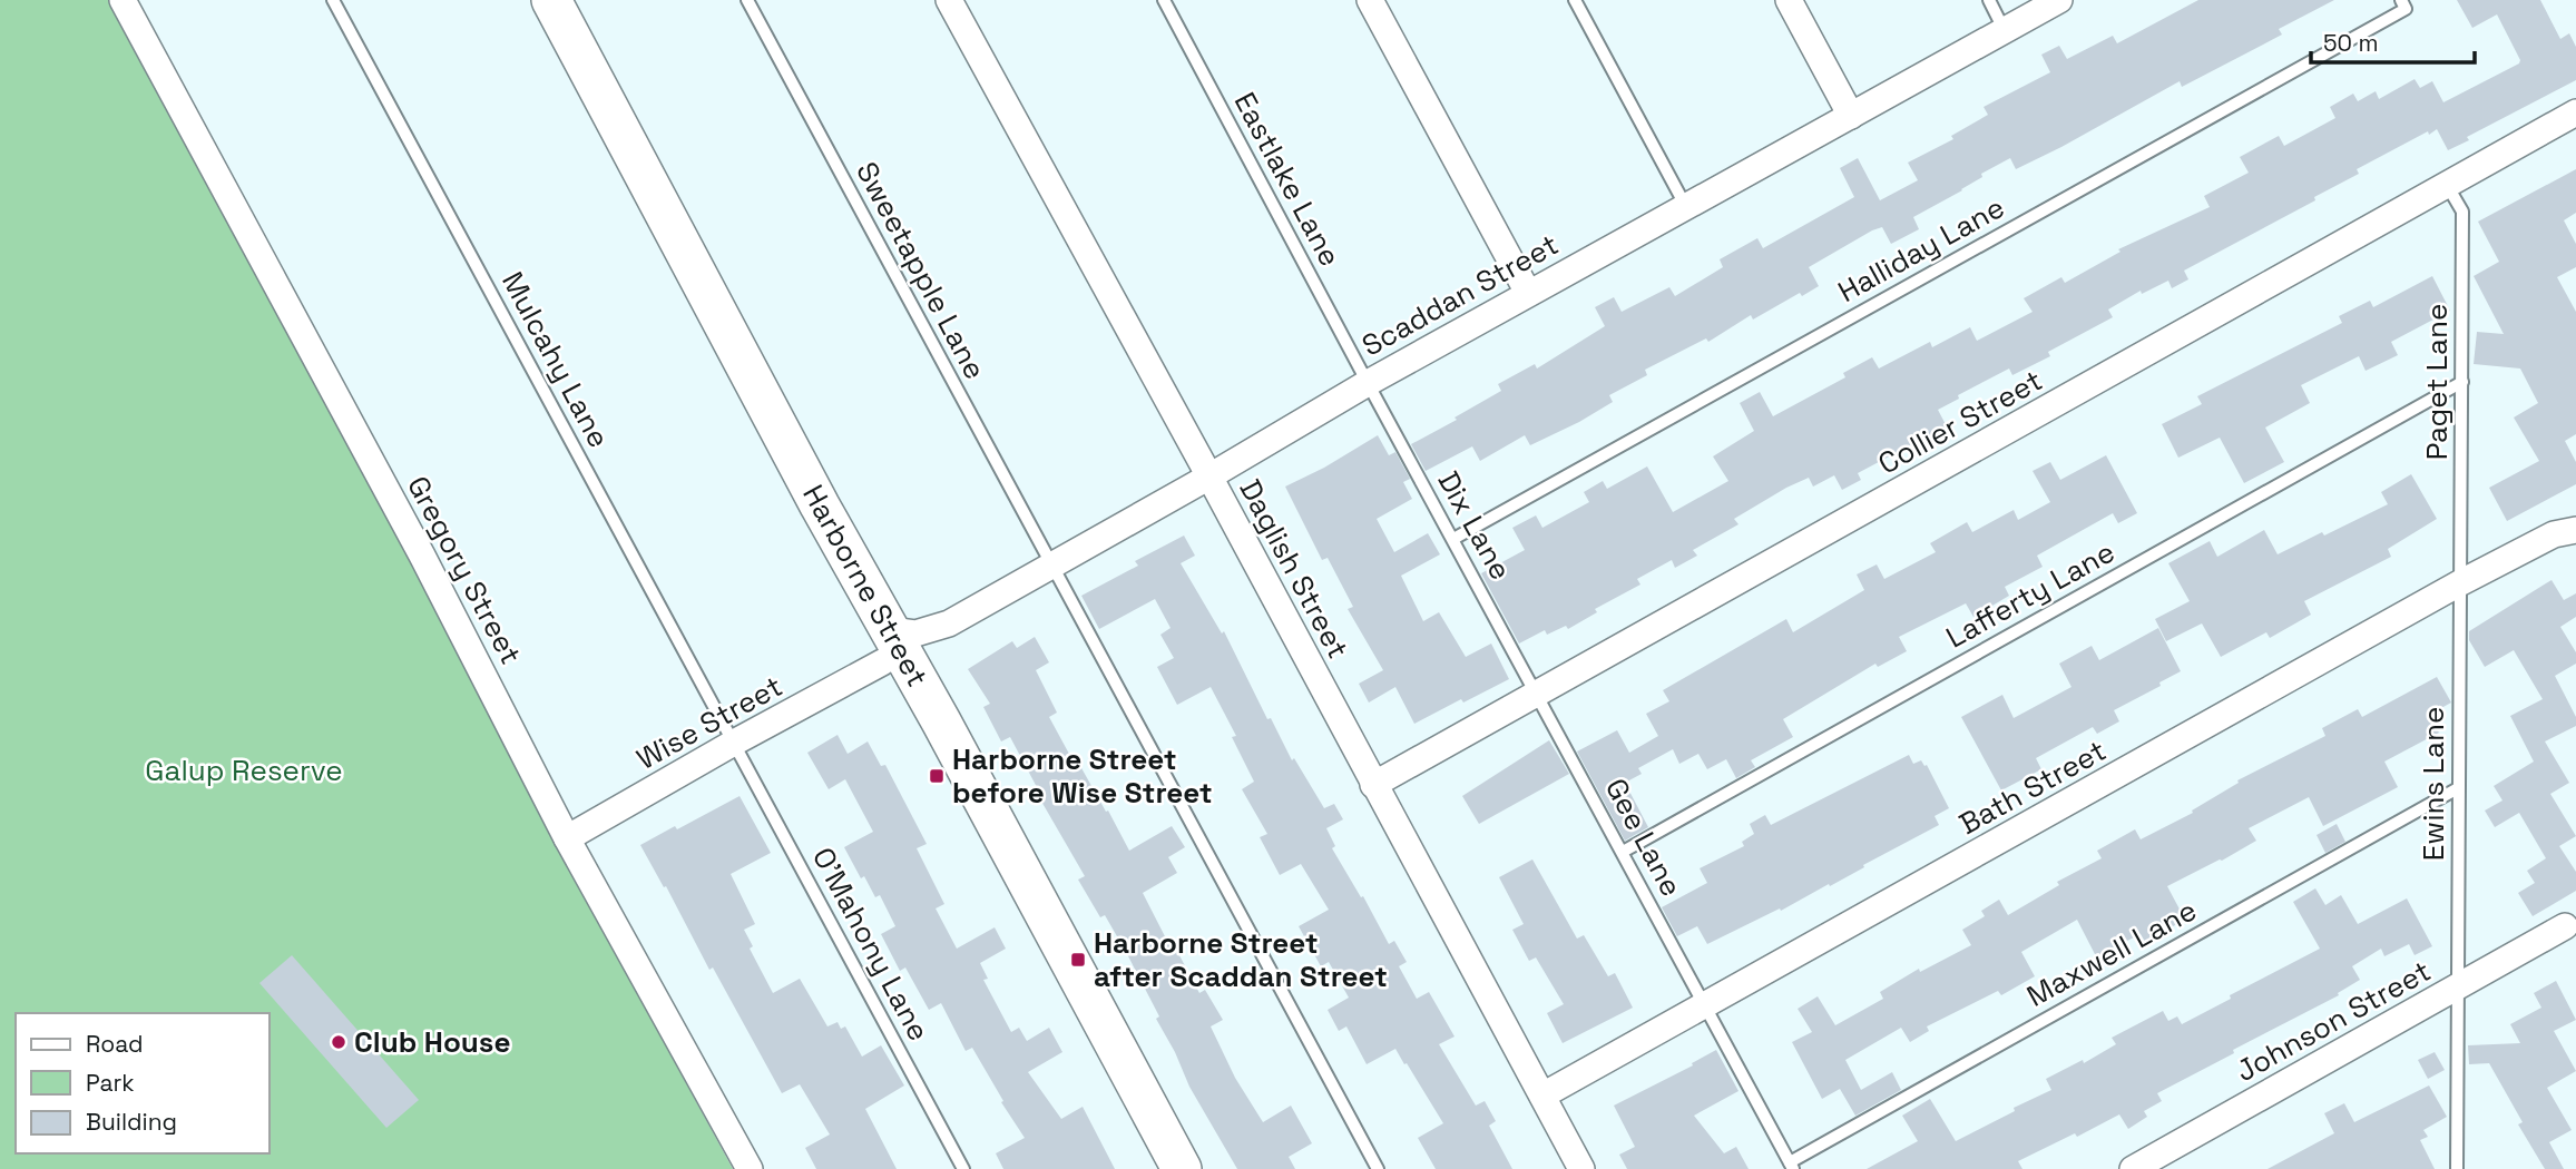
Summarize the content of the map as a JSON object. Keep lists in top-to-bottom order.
{
  "streets": {
    "main road": ["Harborne Street"],
    "street": [
      "Scaddan Street",
      "Collier Street",
      "Daglish Street",
      "Gregory Street",
      "Wise Street",
      "Bath Street",
      "Johnson Street"
    ],
    "lane": [
      "Eastlake Lane",
      "Halliday Lane",
      "Sweetapple Lane",
      "Mulcahy Lane",
      "Paget Lane",
      "Dix Lane",
      "Lafferty Lane",
      "Ewins Lane",
      "Gee Lane",
      "O'Mahony Lane",
      "Maxwell Lane"
    ]
  },
  "crossings": [
    ["Eastlake Lane", "Scaddan Street"],
    ["Eastlake Lane", "Dix Lane"],
    ["Halliday Lane", "Dix Lane"],
    ["Sweetapple Lane", "Scaddan Street"],
    ["Scaddan Street", "Dix Lane"],
    ["Scaddan Street", "Daglish Street"],
    ["Scaddan Street", "Harborne Street"],
    ["Scaddan Street", "Wise Street"],
    ["Mulcahy Lane", "Wise Street"],
    ["Mulcahy Lane", "O'Mahony Lane"],
    ["Paget Lane", "Collier Street"],
    ["Paget Lane", "Lafferty Lane"],
    ["Paget Lane", "Ewins Lane"],
    ["Paget Lane", "Bath Street"],
    ["Collier Street", "Dix Lane"],
    ["Collier Street", "Daglish Street"],
    ["Collier Street", "Gee Lane"],
    ["Dix Lane", "Gee Lane"],
    ["Daglish Street", "Bath Street"],
    ["Gregory Street", "Wise Street"],
    ["Harborne Street", "Wise Street"],
    ["Lafferty Lane", "Gee Lane"],
    ["Wise Street", "O'Mahony Lane"],
    ["Ewins Lane", "Bath Street"],
    ["Ewins Lane", "Maxwell Lane"],
    ["Ewins Lane", "Johnson Street"],
    ["Bath Street", "Gee Lane"],
    ["Gee Lane", "Maxwell Lane"]
  ],
  "parks": ["Galup Reserve"],
  "places": {
    "transit": ["Harborne Street before Wise Street", "Harborne Street after Scaddan Street"],
    "other": ["Club House"]
  },
  "legend": ["Road", "Park", "Building"],
  "scale_bar": "50 m"
}
